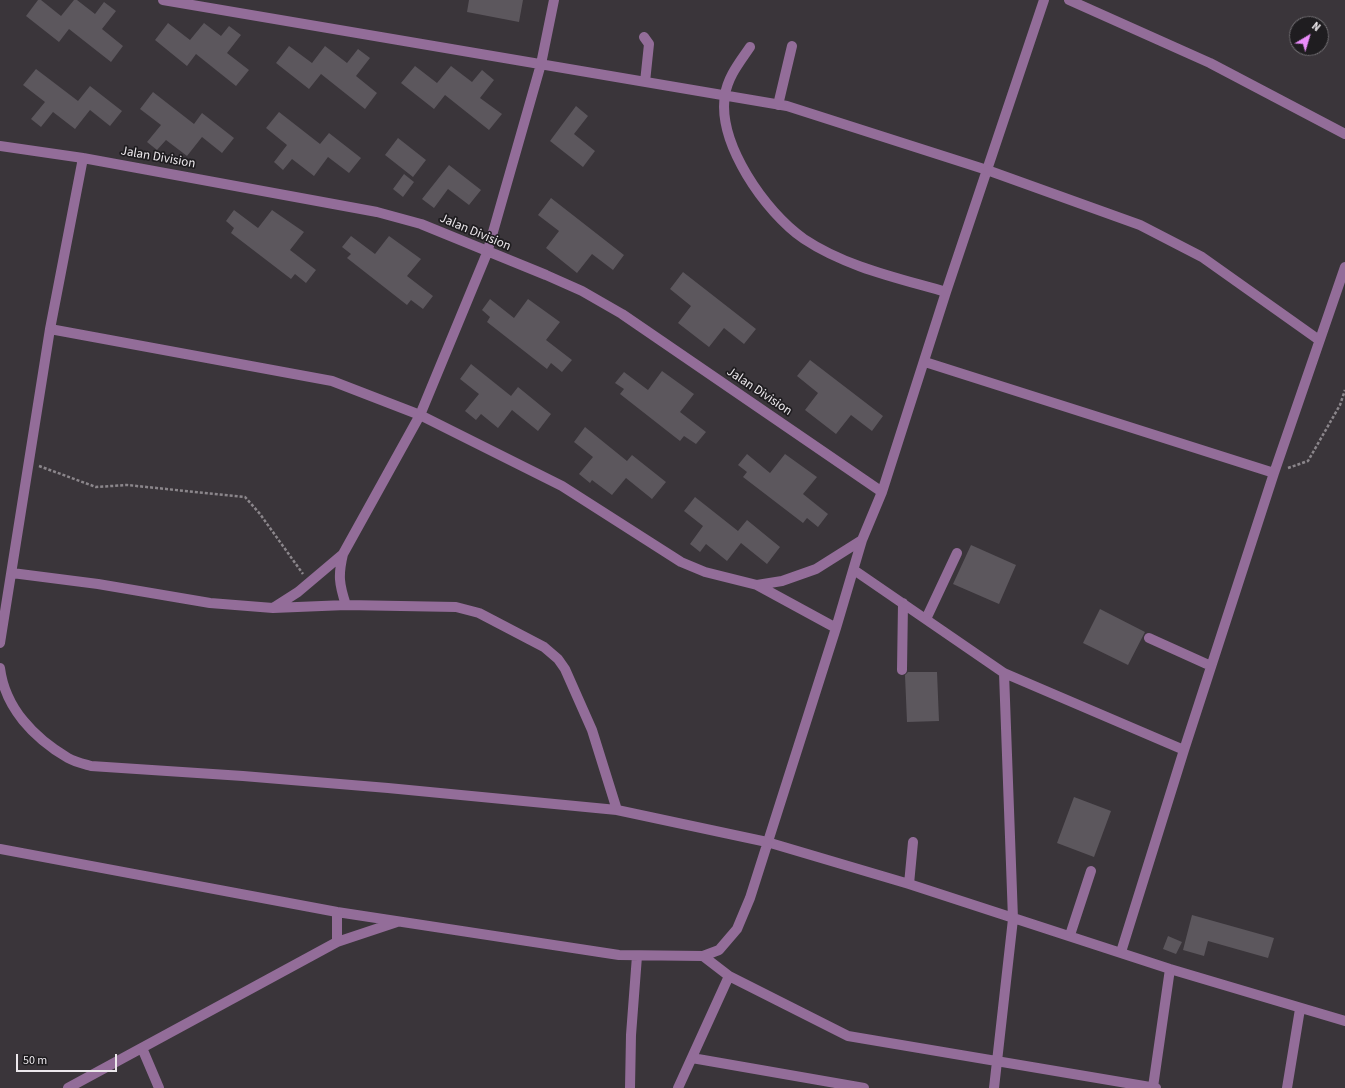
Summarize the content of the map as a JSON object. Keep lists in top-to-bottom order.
{
  "streets": {
    "street": ["Jalan Division"]
  },
  "scale_bar": "50 m",
  "north": "top right"
}
